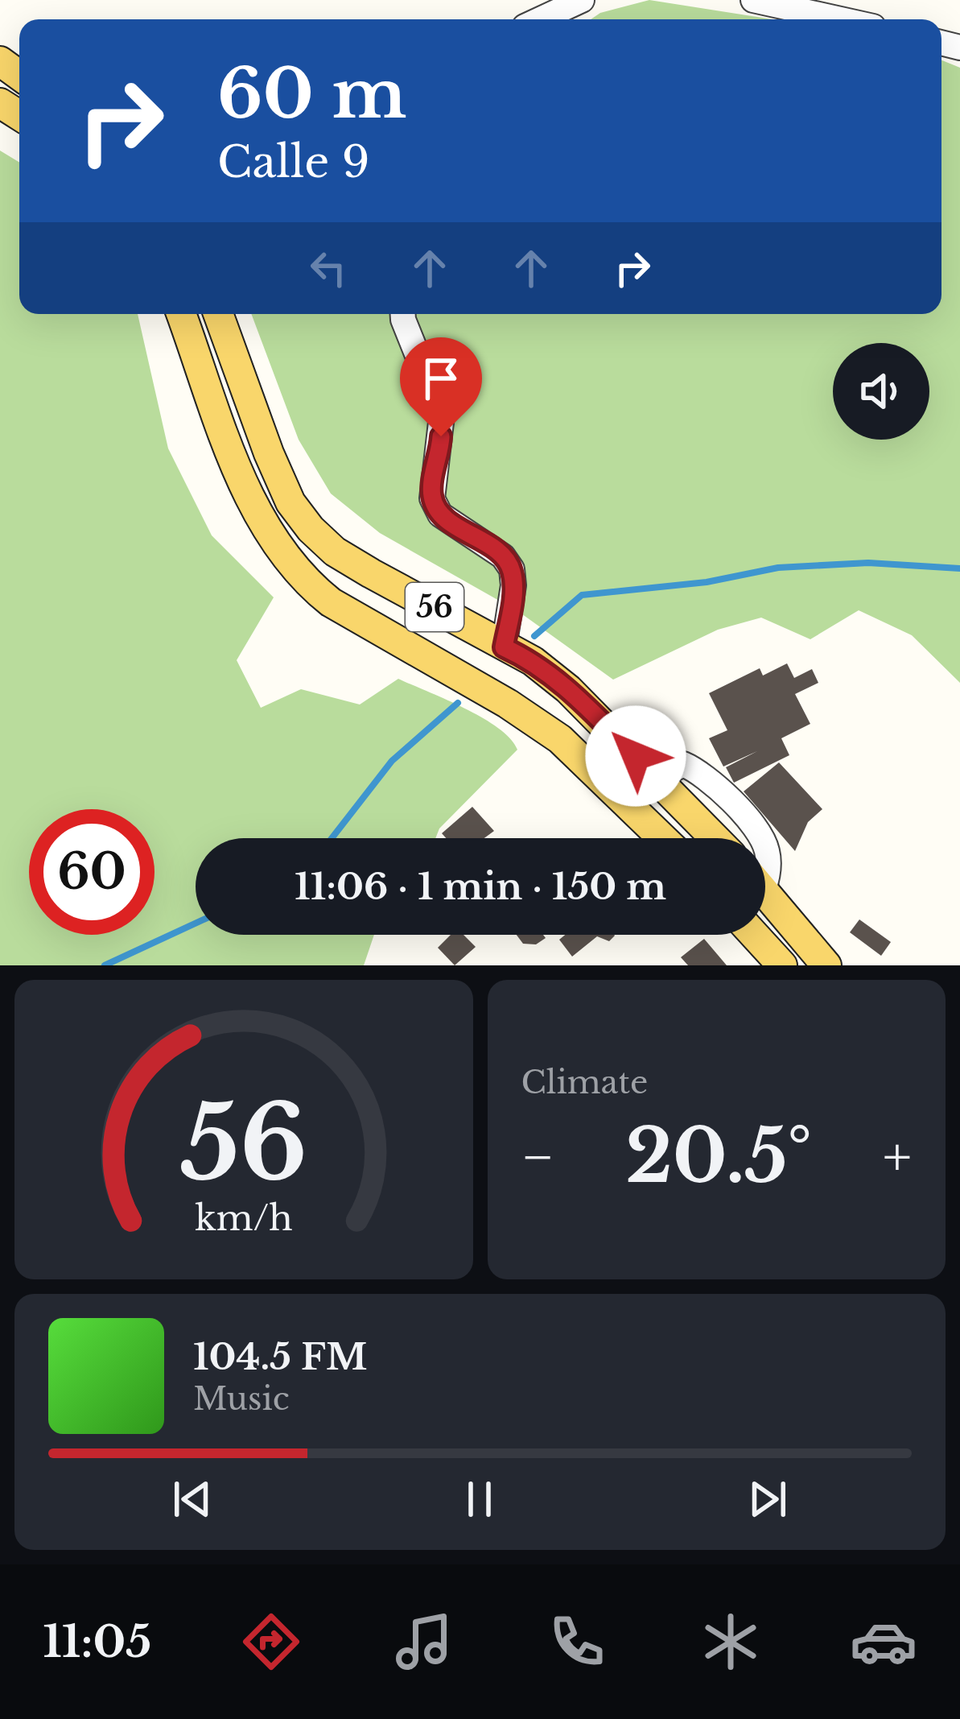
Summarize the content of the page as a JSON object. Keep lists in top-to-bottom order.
{
  "streets": {
    "main road": ["56"]
  },
  "page": {
    "turn": ["60 m", "Calle 9"],
    "limit": "60",
    "trip": "11:06 · 1 min · 150 m",
    "tile": "Climate",
    "heat": ["−", "20.5°", "+"],
    "song": ["104.5 FM", "Music"],
    "tabs": "11:05",
    "gauge": ["56", "km/h"]
  }
}
